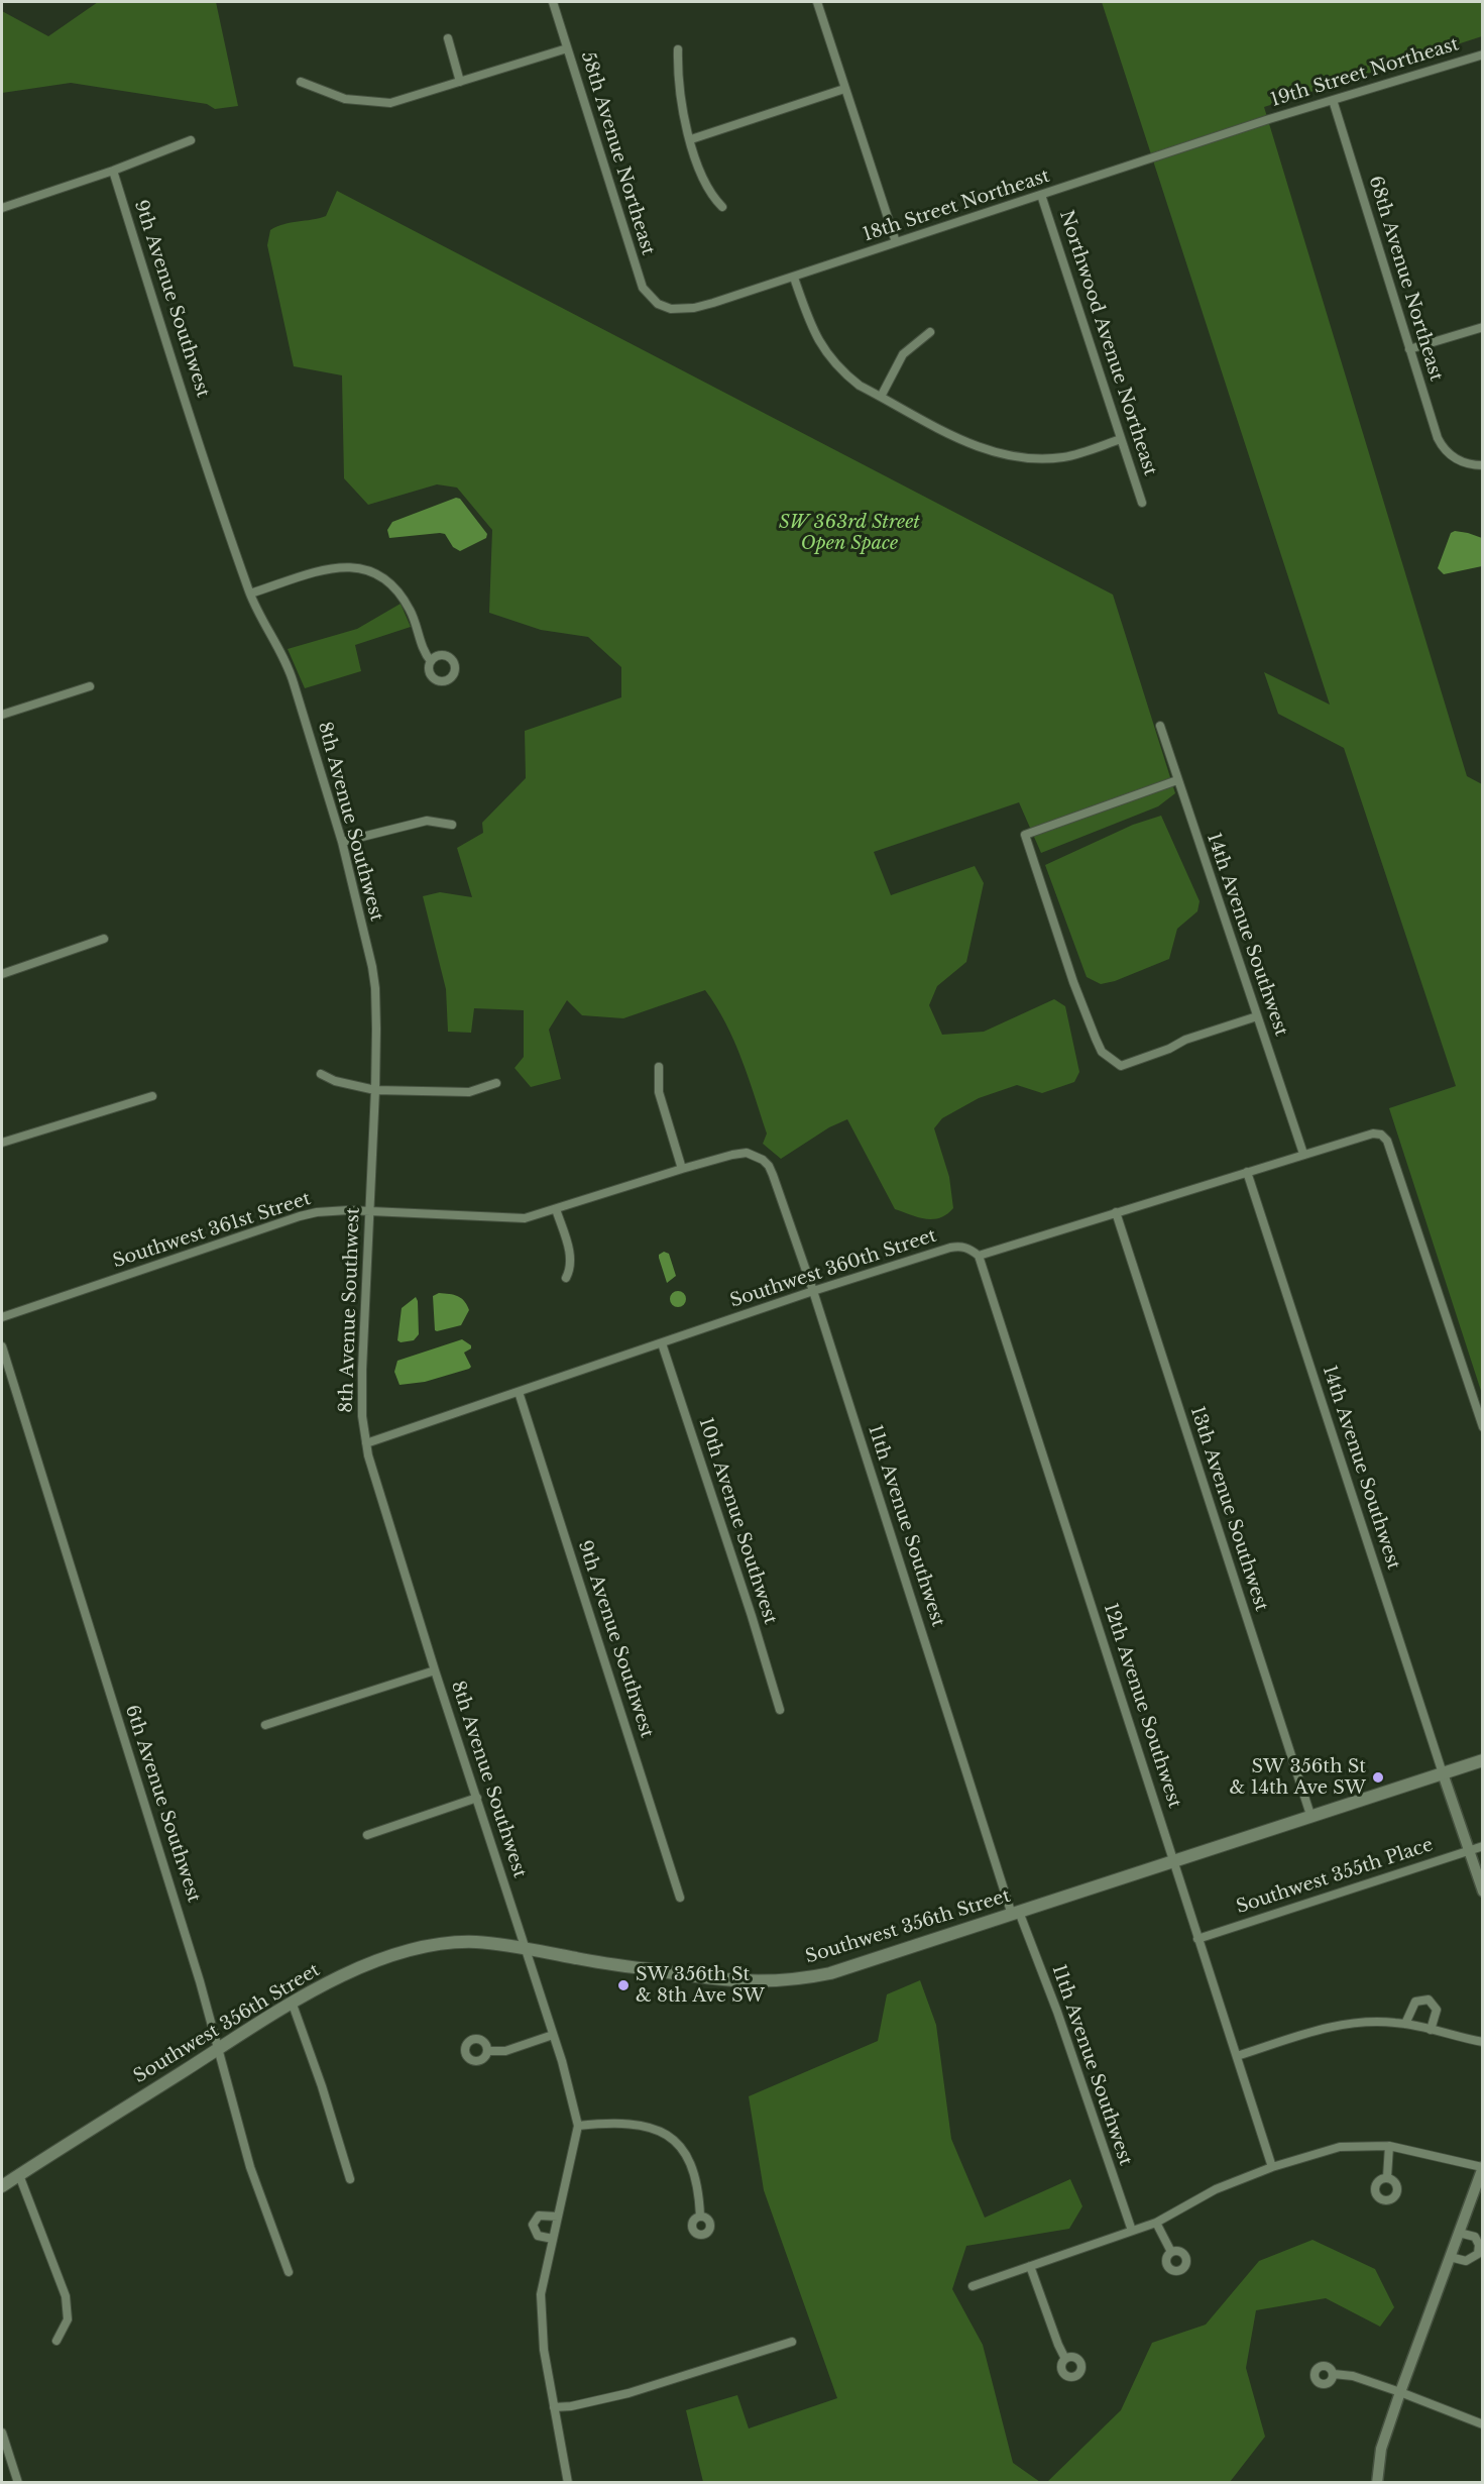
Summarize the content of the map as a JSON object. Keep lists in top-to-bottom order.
{
  "streets": {
    "main road": ["Southwest 356th Street"],
    "street": [
      "19th Street Northeast",
      "58th Avenue Northeast",
      "18th Street Northeast",
      "68th Avenue Northeast",
      "9th Avenue Southwest",
      "Northwood Avenue Northeast",
      "8th Avenue Southwest",
      "14th Avenue Southwest",
      "Southwest 361st Street",
      "Southwest 360th Street",
      "13th Avenue Southwest",
      "10th Avenue Southwest",
      "11th Avenue Southwest",
      "12th Avenue Southwest",
      "6th Avenue Southwest",
      "Southwest 355th Place"
    ]
  },
  "crossings": [
    ["19th Street Northeast", "18th Street Northeast"],
    ["19th Street Northeast", "68th Avenue Northeast"],
    ["58th Avenue Northeast", "18th Street Northeast"],
    ["18th Street Northeast", "Northwood Avenue Northeast"],
    ["9th Avenue Southwest", "8th Avenue Southwest"],
    ["9th Avenue Southwest", "Southwest 360th Street"],
    ["8th Avenue Southwest", "Southwest 361st Street"],
    ["8th Avenue Southwest", "Southwest 360th Street"],
    ["8th Avenue Southwest", "Southwest 356th Street"],
    ["14th Avenue Southwest", "Southwest 356th Street"],
    ["Southwest 361st Street", "11th Avenue Southwest"],
    ["Southwest 360th Street", "10th Avenue Southwest"],
    ["Southwest 360th Street", "11th Avenue Southwest"],
    ["Southwest 360th Street", "12th Avenue Southwest"],
    ["13th Avenue Southwest", "Southwest 356th Street"],
    ["11th Avenue Southwest", "Southwest 356th Street"],
    ["12th Avenue Southwest", "Southwest 355th Place"],
    ["12th Avenue Southwest", "Southwest 356th Street"],
    ["6th Avenue Southwest", "Southwest 356th Street"]
  ],
  "parks": ["SW 363rd Street Open Space"],
  "places": ["SW 356th St & 14th Ave SW", "SW 356th St & 8th Ave SW"]
}
